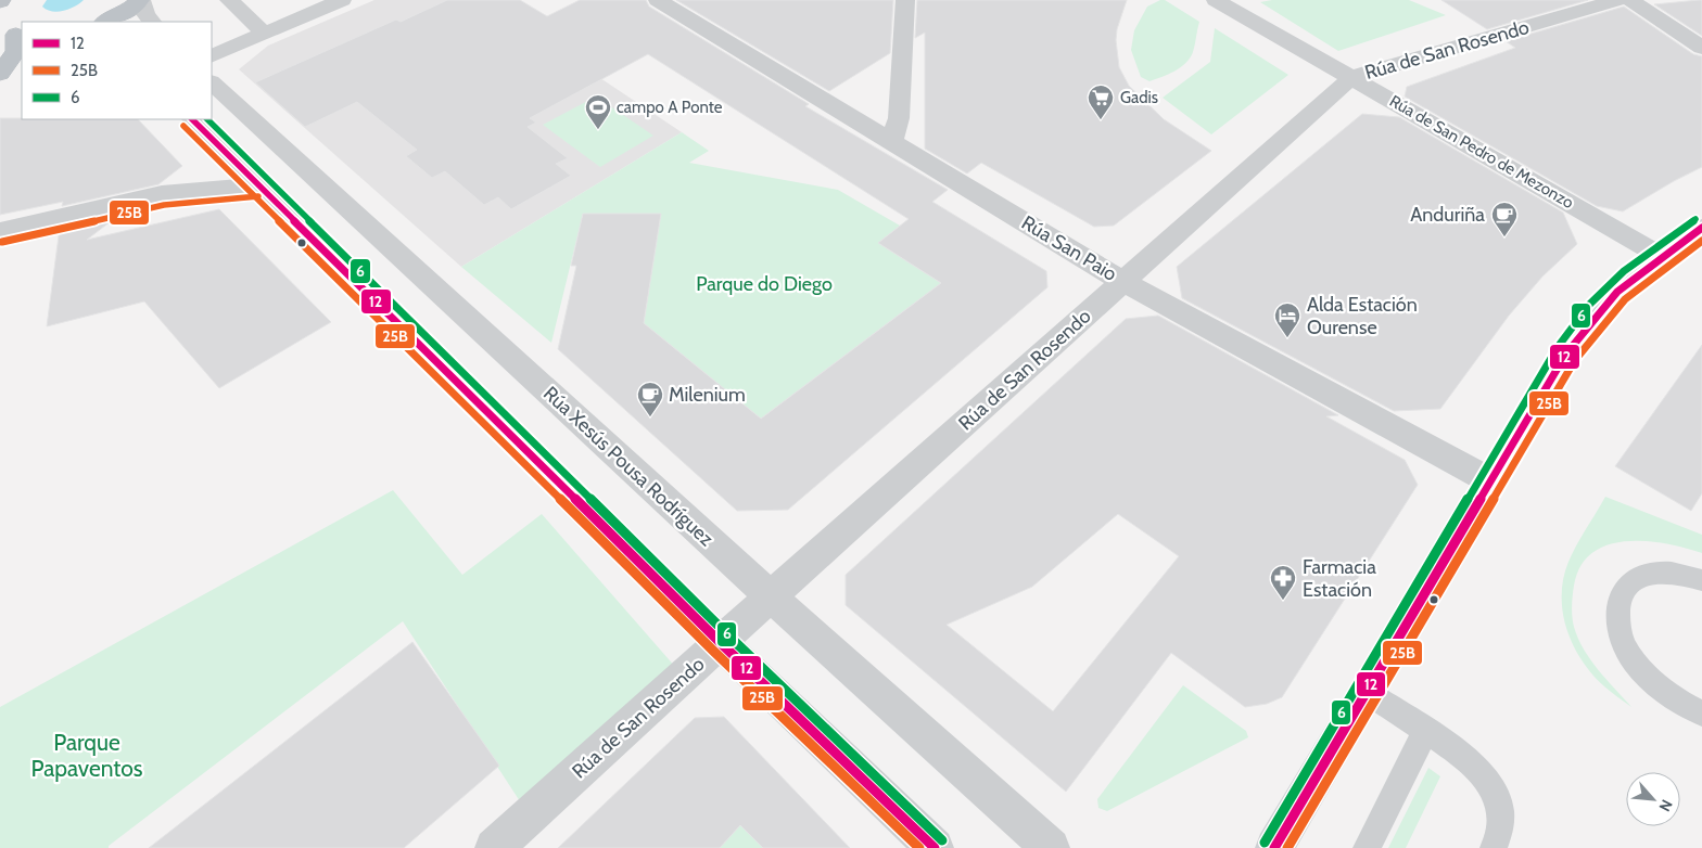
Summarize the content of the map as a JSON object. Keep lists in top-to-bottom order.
{
  "streets": {
    "street": [
      "Rúa de San Rosendo",
      "Rúa de San Pedro de Mezonzo",
      "Rúa San Paio",
      "Rúa Xesús Pousa Rodríguez"
    ]
  },
  "crossings": [
    ["Rúa de San Rosendo", "Rúa de San Pedro de Mezonzo"],
    ["Rúa de San Rosendo", "Rúa San Paio"],
    ["Rúa de San Rosendo", "Rúa Xesús Pousa Rodríguez"]
  ],
  "parks": ["Parque do Diego", "Parque Papaventos"],
  "places": {
    "supermarket": ["Gadis"],
    "sports": ["campo A Ponte"],
    "cafe": ["Anduriña", "Milenium"],
    "hotel": ["Alda Estación Ourense"],
    "pharmacy": ["Farmacia Estación"]
  },
  "lines": ["transit line 12", "transit line 6", "transit line 25B"],
  "legend": ["12", "25B", "6"],
  "north": "bottom right"
}
